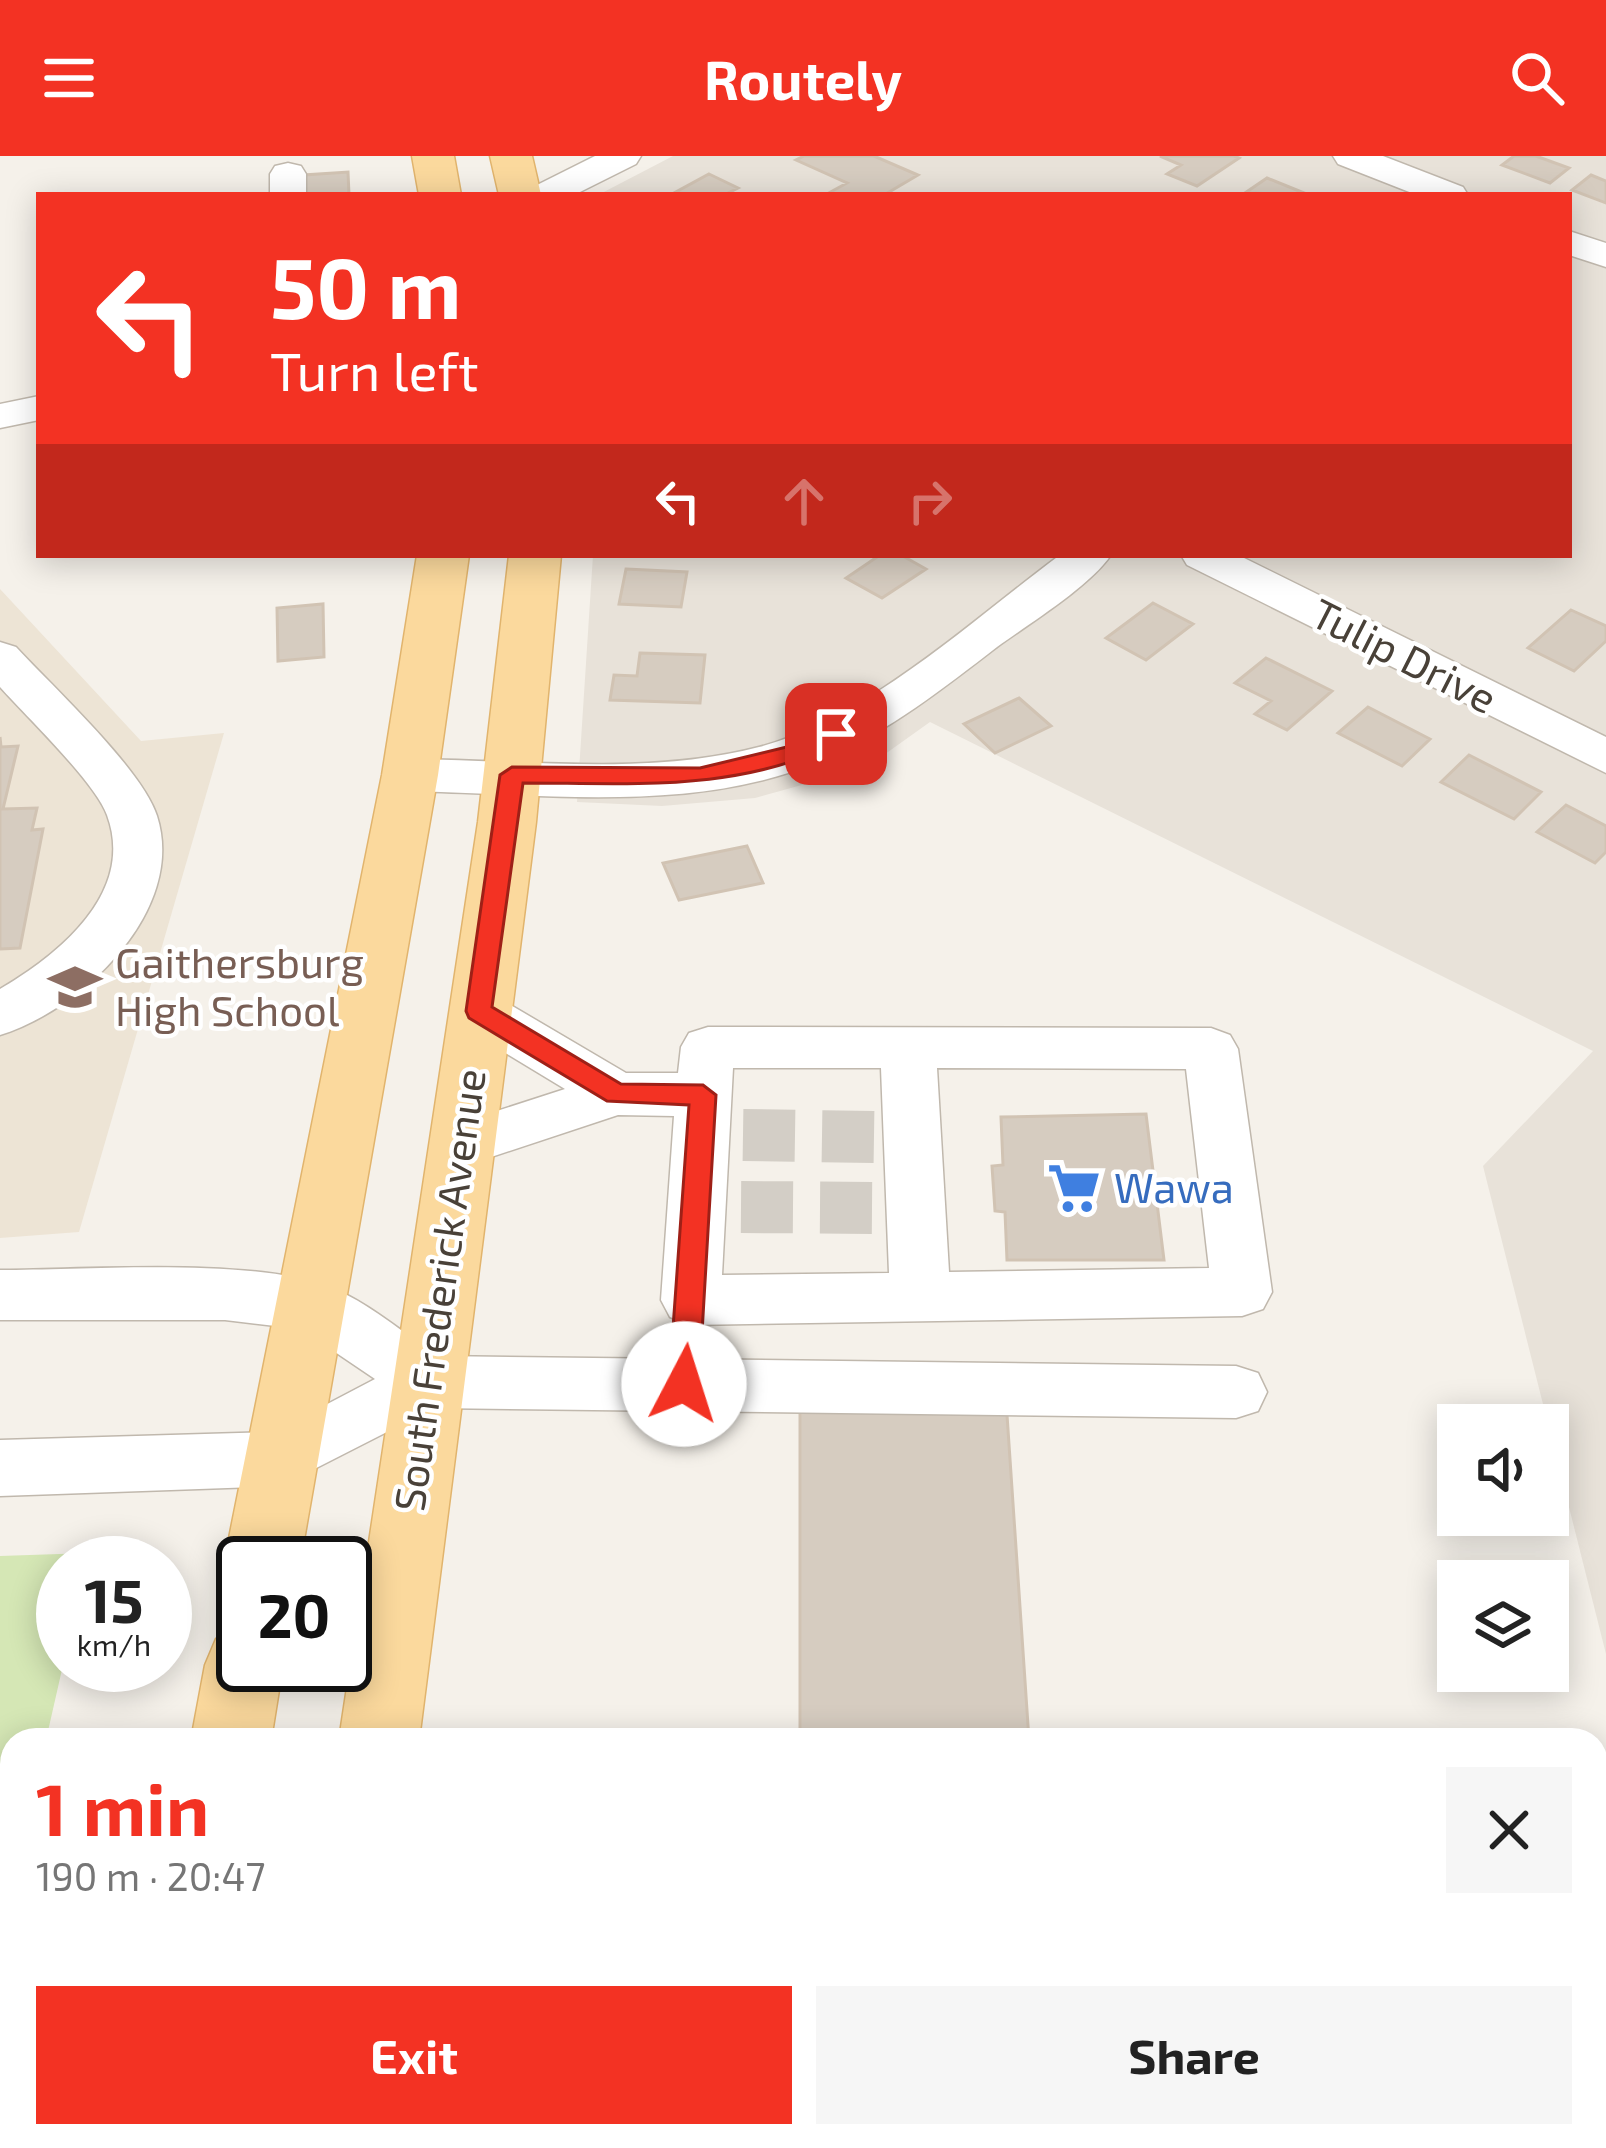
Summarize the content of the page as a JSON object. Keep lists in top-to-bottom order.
{
  "streets": {
    "main road": ["South Frederick Avenue"],
    "street": ["Tulip Drive"]
  },
  "places": {
    "school or university": ["Gaithersburg High School"],
    "supermarket": ["Wawa"]
  },
  "page": {
    "header": "Routely",
    "turn": ["50 m", "Turn left"],
    "speed": "15 km/h",
    "limit": "20",
    "heading": ["1 min", "190 m · 20:47"],
    "buttons": ["Exit", "Share"]
  }
}
